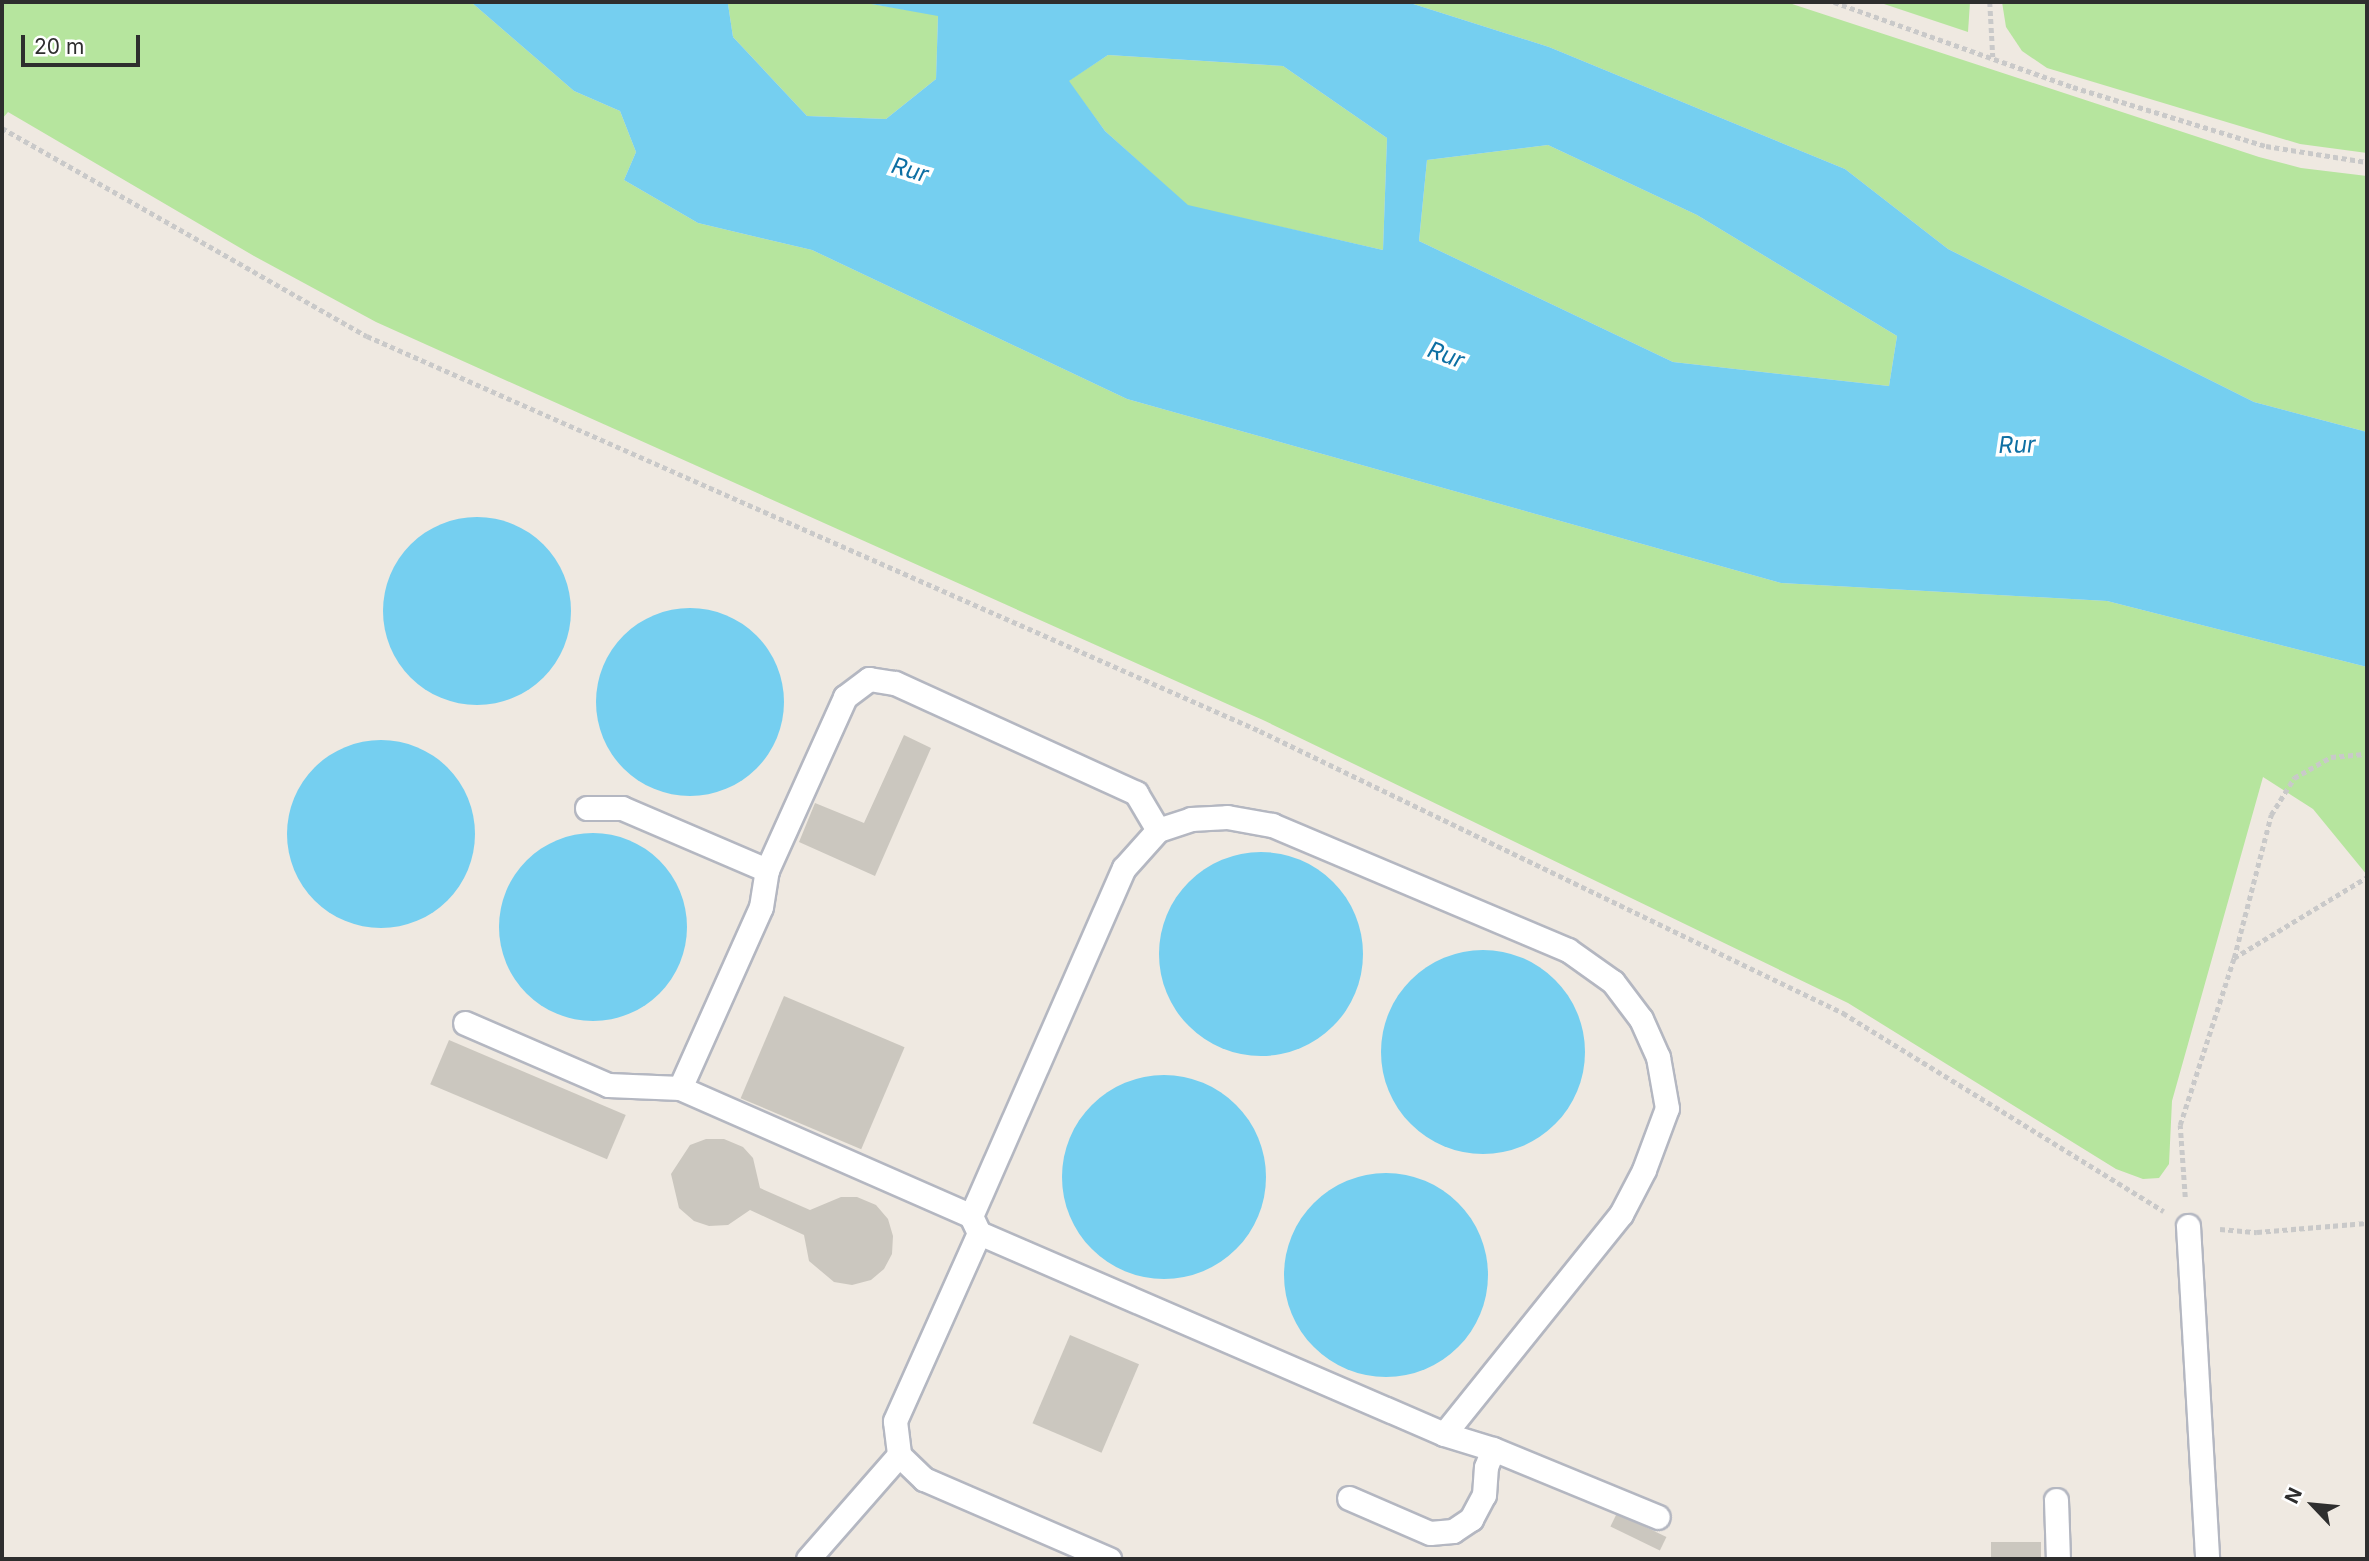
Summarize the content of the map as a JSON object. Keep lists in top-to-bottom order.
{
  "water": ["Rur"],
  "scale_bar": "20 m",
  "north": "top left"
}
